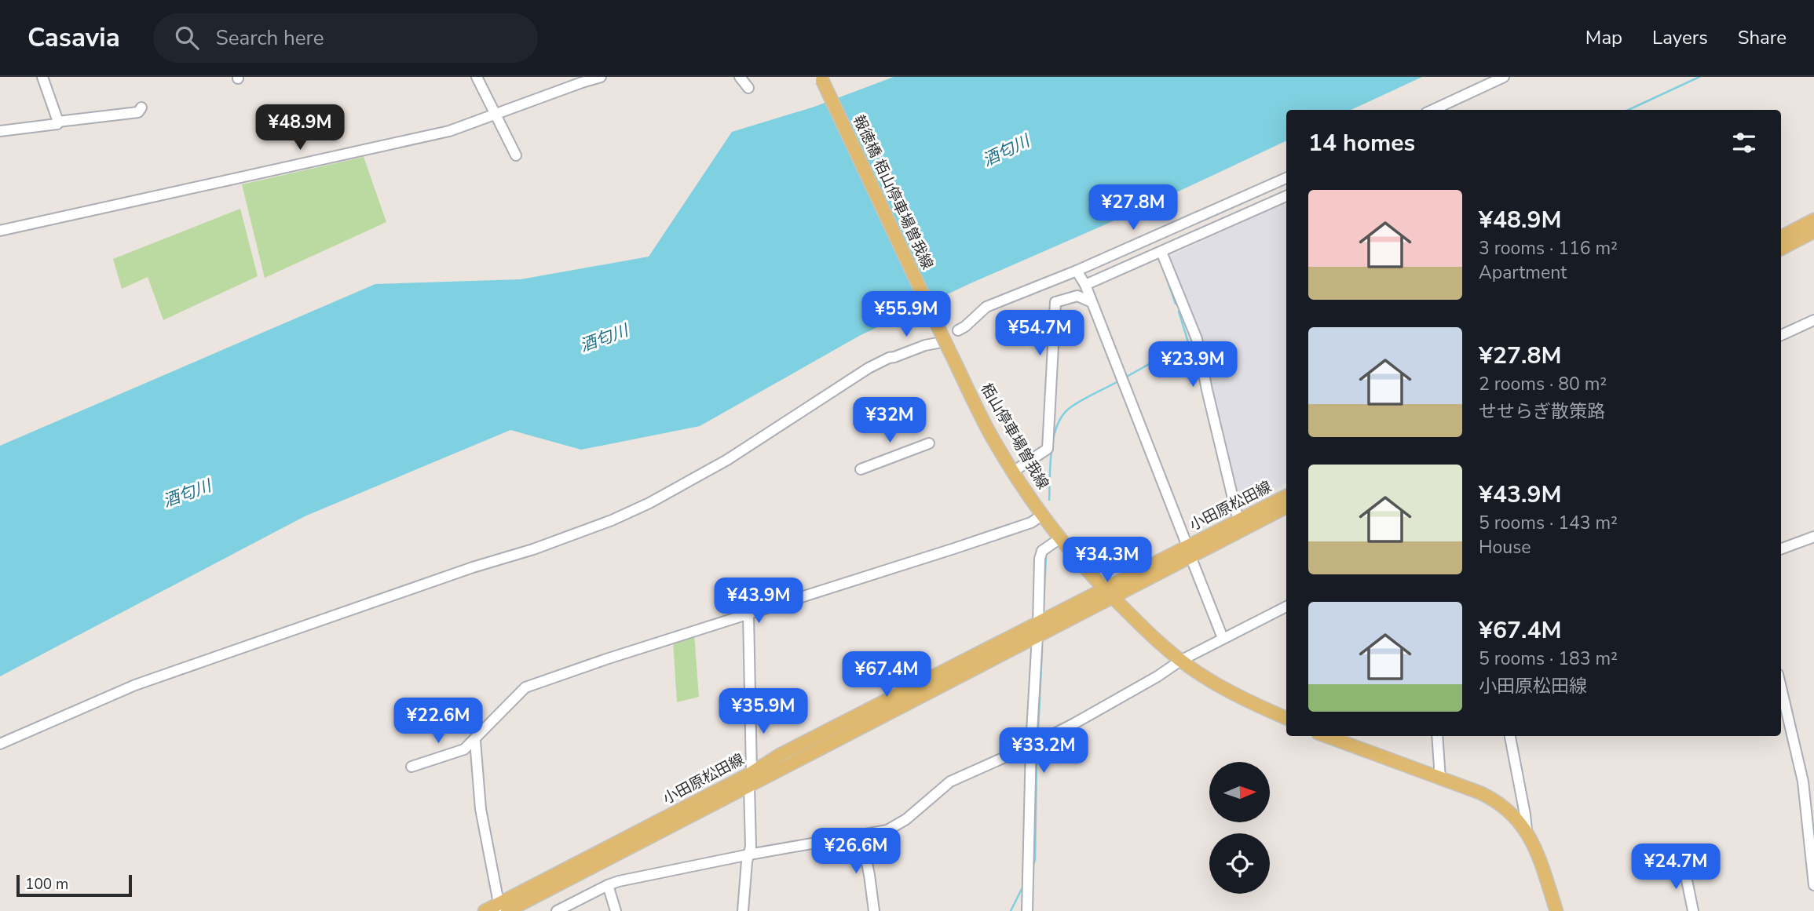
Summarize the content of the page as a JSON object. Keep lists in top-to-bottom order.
{
  "streets": {
    "main road": ["報徳橋 栢山停車場曽我線", "栢山停車場曽我線", "小田原松田線"]
  },
  "crossings": [
    ["報徳橋 栢山停車場曽我線", "栢山停車場曽我線"],
    ["栢山停車場曽我線", "小田原松田線"]
  ],
  "water": ["酒匂川"],
  "scale_bar": "100 m",
  "north": "right",
  "page": {
    "header": "Casavia",
    "search": "Search here",
    "nav": ["Map", "Layers", "Share"],
    "price": [
      "¥48.9M",
      "¥27.8M",
      "¥55.9M",
      "¥54.7M",
      "¥23.9M",
      "¥32M",
      "¥34.3M",
      "¥43.9M",
      "¥67.4M",
      "¥35.9M",
      "¥22.6M",
      "¥33.2M",
      "¥26.6M",
      "¥24.7M"
    ],
    "heading": "14 homes",
    "list": [
      {
        "name": "¥48.9M",
        "note": "3 rooms · 116 m² · Apartment"
      },
      {
        "name": "¥27.8M",
        "note": "2 rooms · 80 m² · せせらぎ散策路"
      },
      {
        "name": "¥43.9M",
        "note": "5 rooms · 143 m² · House"
      },
      {
        "name": "¥67.4M",
        "note": "5 rooms · 183 m² · 小田原松田線"
      }
    ],
    "scale": "100 m"
  }
}
